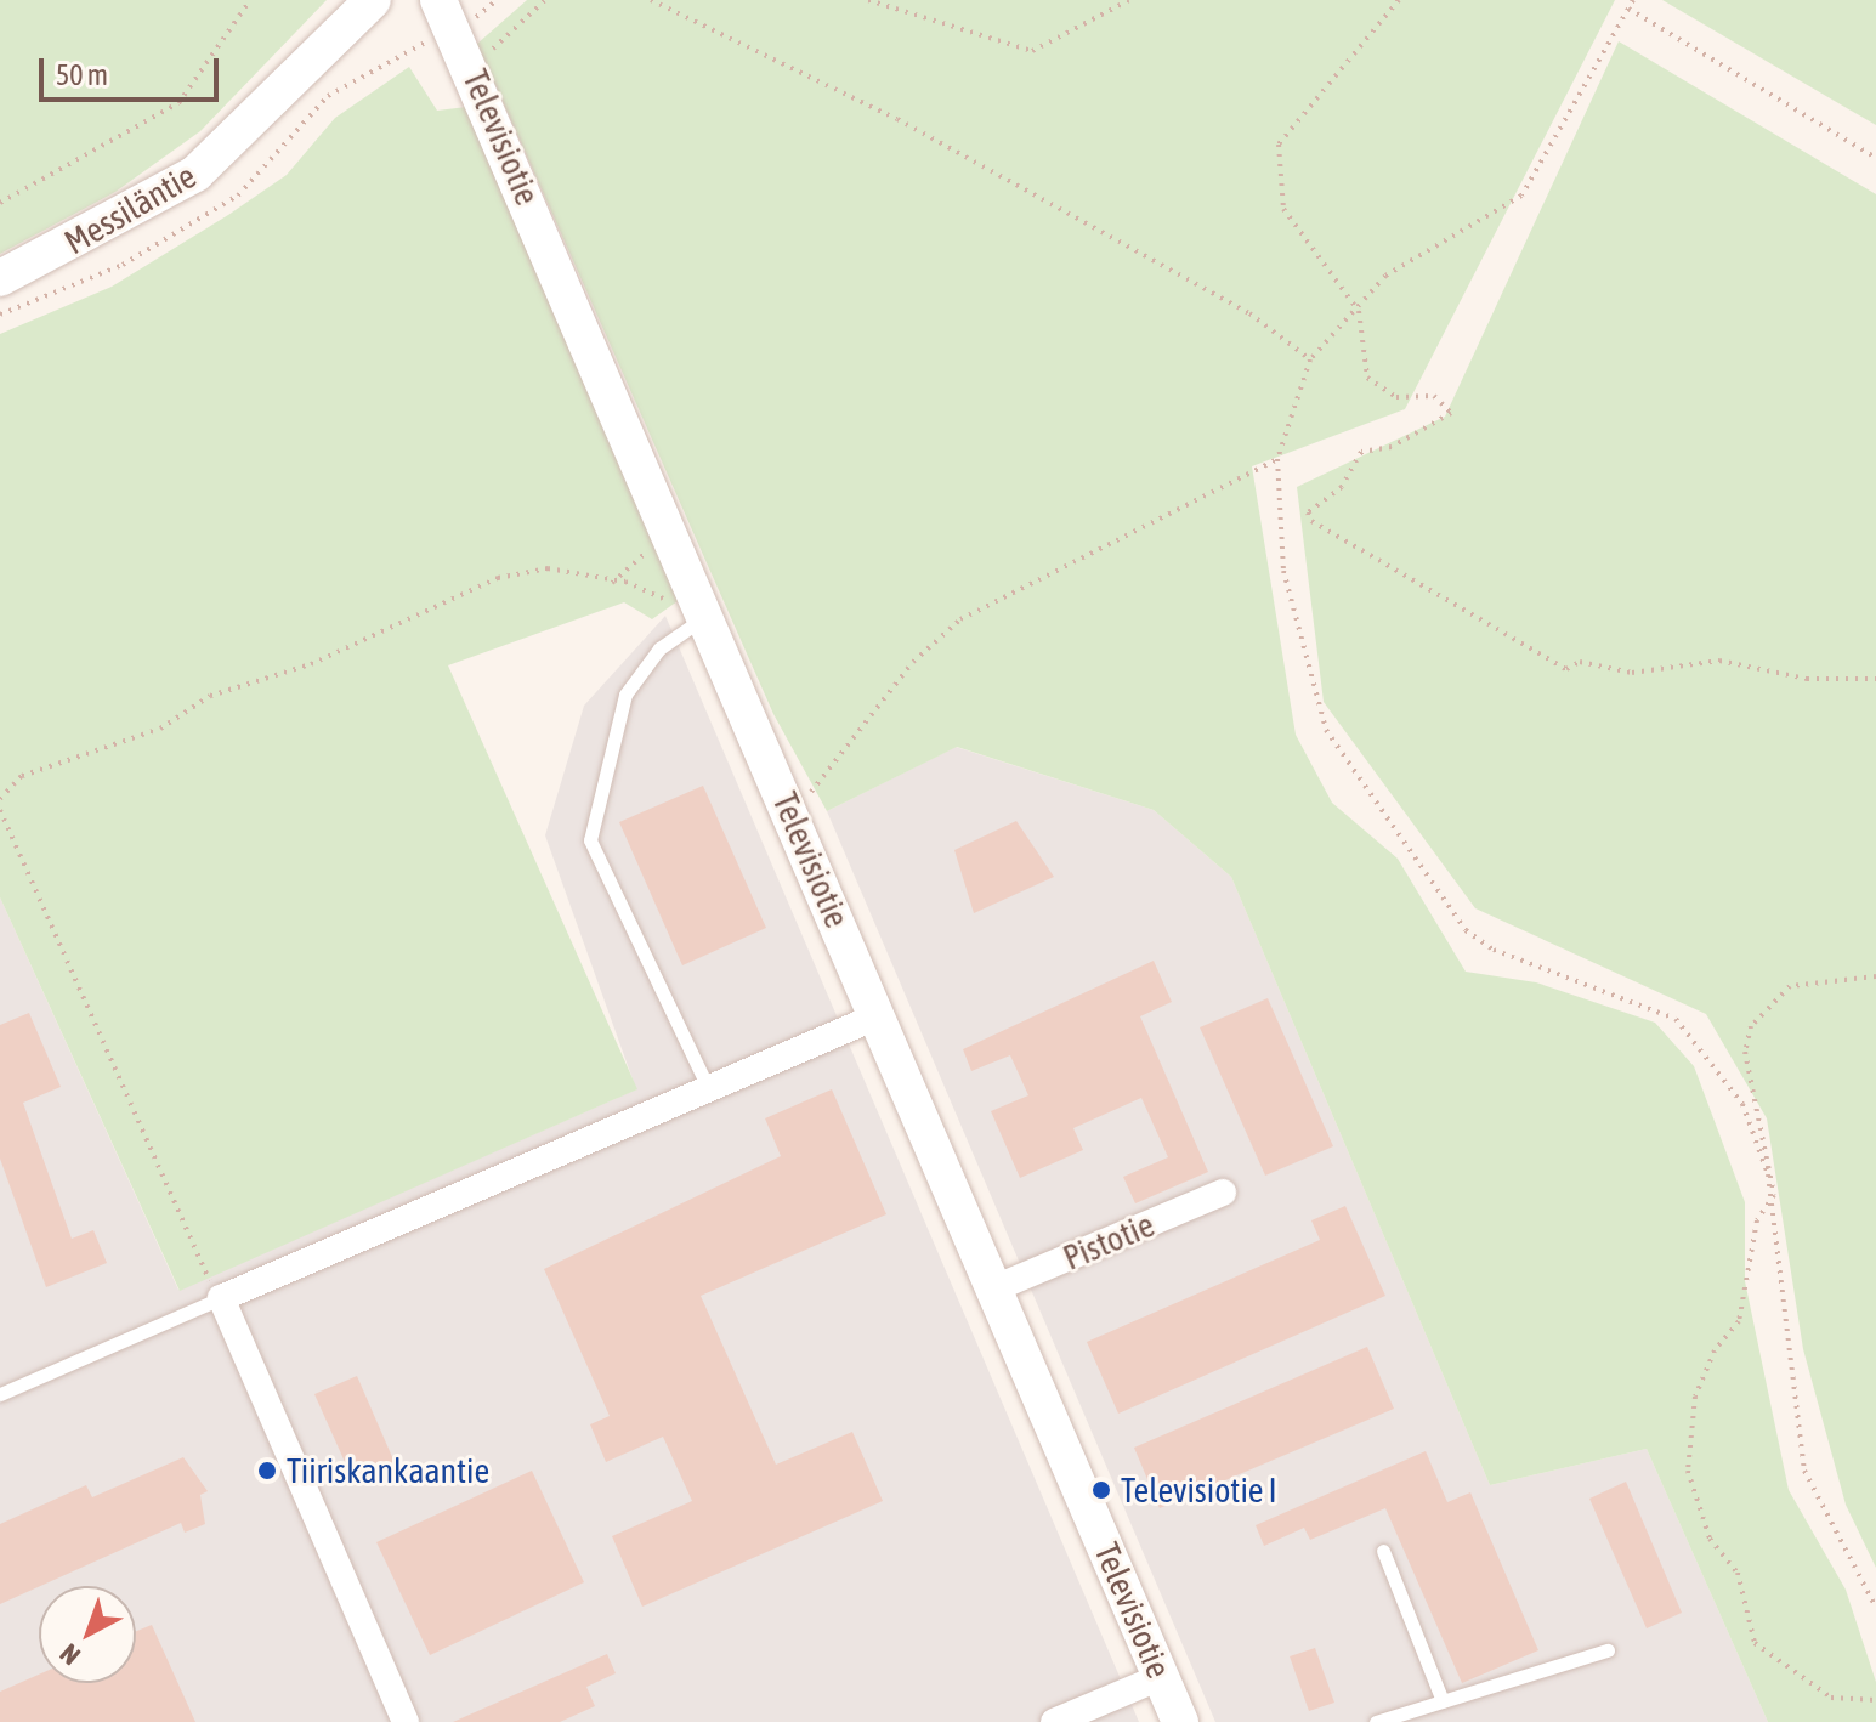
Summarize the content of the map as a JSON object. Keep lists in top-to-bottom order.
{
  "streets": {
    "street": ["Televisiotie", "Messiläntie", "Pistotie"]
  },
  "crossings": [
    ["Televisiotie", "Pistotie"]
  ],
  "places": ["Tiiriskankaantie", "Televisiotie I"],
  "scale_bar": "50 m",
  "north": "bottom left"
}
